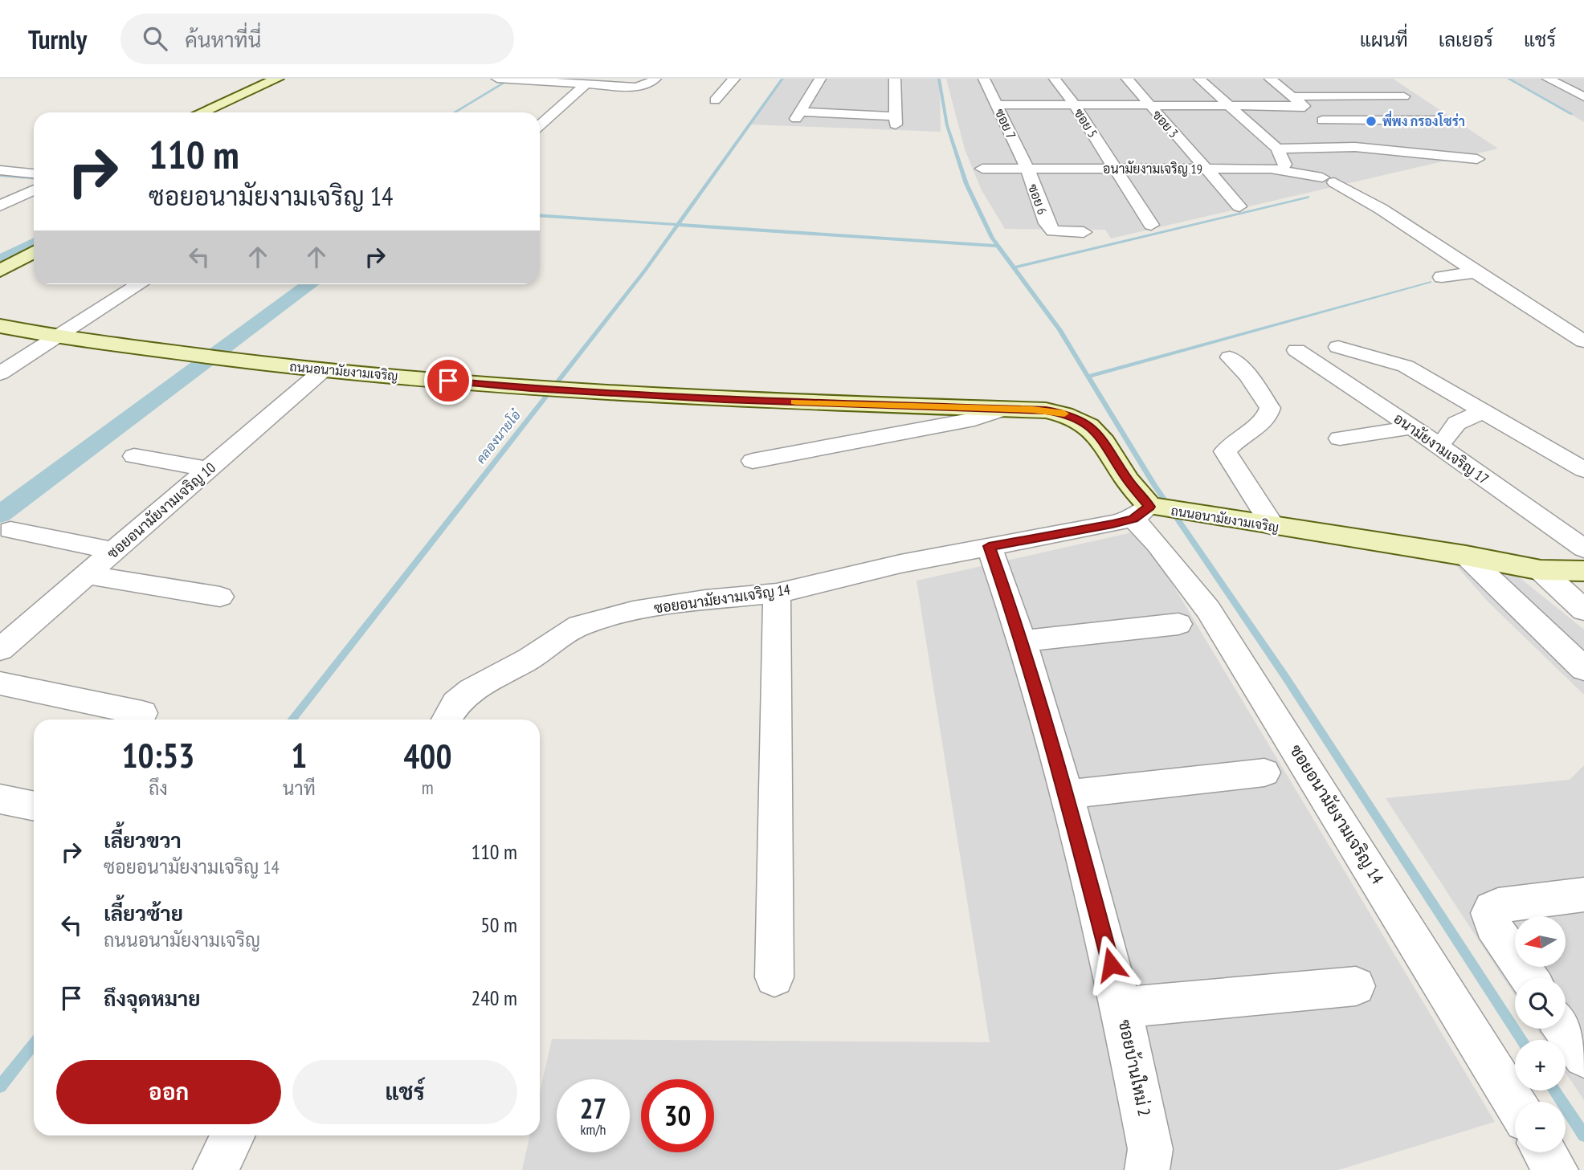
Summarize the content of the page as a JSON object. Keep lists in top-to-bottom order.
{
  "streets": {
    "street": [
      "ซอย 5",
      "ซอย 7",
      "ซอย 3",
      "อนามัยงามเจริญ 19",
      "ซอย 6",
      "ถนนอนามัยงามเจริญ",
      "อนามัยงามเจริญ 17",
      "ซอยอนามัยงามเจริญ 10",
      "ซอยอนามัยงามเจริญ 14",
      "ซอยบ้านใหม่ 2"
    ]
  },
  "crossings": [
    ["ซอย 5", "อนามัยงามเจริญ 19"],
    ["ซอย 7", "อนามัยงามเจริญ 19"],
    ["ซอย 7", "ซอย 6"],
    ["ซอย 3", "อนามัยงามเจริญ 19"],
    ["อนามัยงามเจริญ 19", "ซอย 6"],
    ["ถนนอนามัยงามเจริญ", "ซอยอนามัยงามเจริญ 10"],
    ["ถนนอนามัยงามเจริญ", "ซอยอนามัยงามเจริญ 14"],
    ["ซอยอนามัยงามเจริญ 14", "ซอยบ้านใหม่ 2"]
  ],
  "water": ["คลองนายโอ๋"],
  "places": ["พี่พง กรองโซร่า"],
  "north": "left",
  "page": {
    "header": "Turnly",
    "search": "ค้นหาที่นี่",
    "nav": ["แผนที่", "เลเยอร์", "แชร์"],
    "turn": ["110 m", "ซอยอนามัยงามเจริญ 14"],
    "eta": [
      "10:53",
      "ถึง",
      "1",
      "นาที",
      "400",
      "m"
    ],
    "list": [
      {
        "name": "เลี้ยวขวา",
        "note": "ซอยอนามัยงามเจริญ 14",
        "value": "110 m"
      },
      {
        "name": "เลี้ยวซ้าย",
        "note": "ถนนอนามัยงามเจริญ",
        "value": "50 m"
      },
      {
        "name": "ถึงจุดหมาย",
        "value": "240 m"
      }
    ],
    "map_buttons": ["+", "−"],
    "buttons": ["ออก", "แชร์"],
    "speed": "27 km/h",
    "limit": "30"
  }
}
